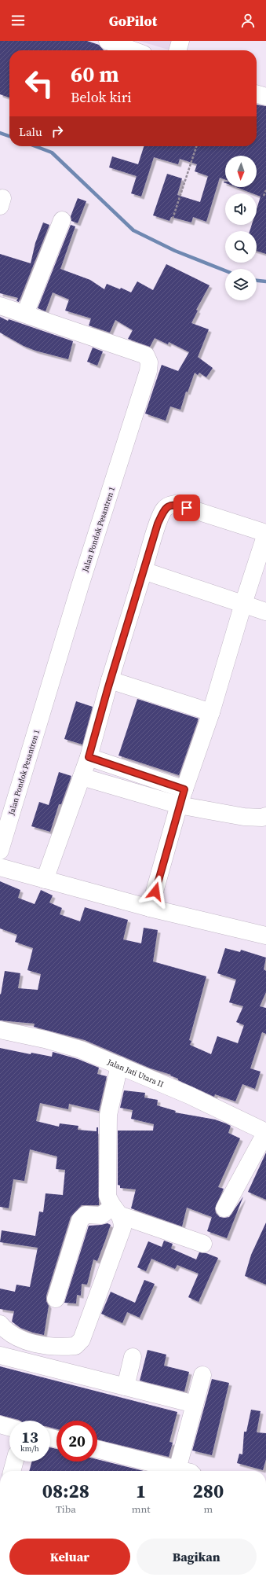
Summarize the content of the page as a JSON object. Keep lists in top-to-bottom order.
{
  "streets": {
    "street": ["Jalan Pondok Pesantren 1", "Jalan Jati Utara II"]
  },
  "north": "bottom",
  "page": {
    "header": "GoPilot",
    "turn": ["60 m", "Belok kiri"],
    "then": "Lalu",
    "speed": "13 km/h",
    "limit": "20",
    "eta": [
      "08:28",
      "Tiba",
      "1",
      "mnt",
      "280",
      "m"
    ],
    "buttons": ["Keluar", "Bagikan"]
  }
}
